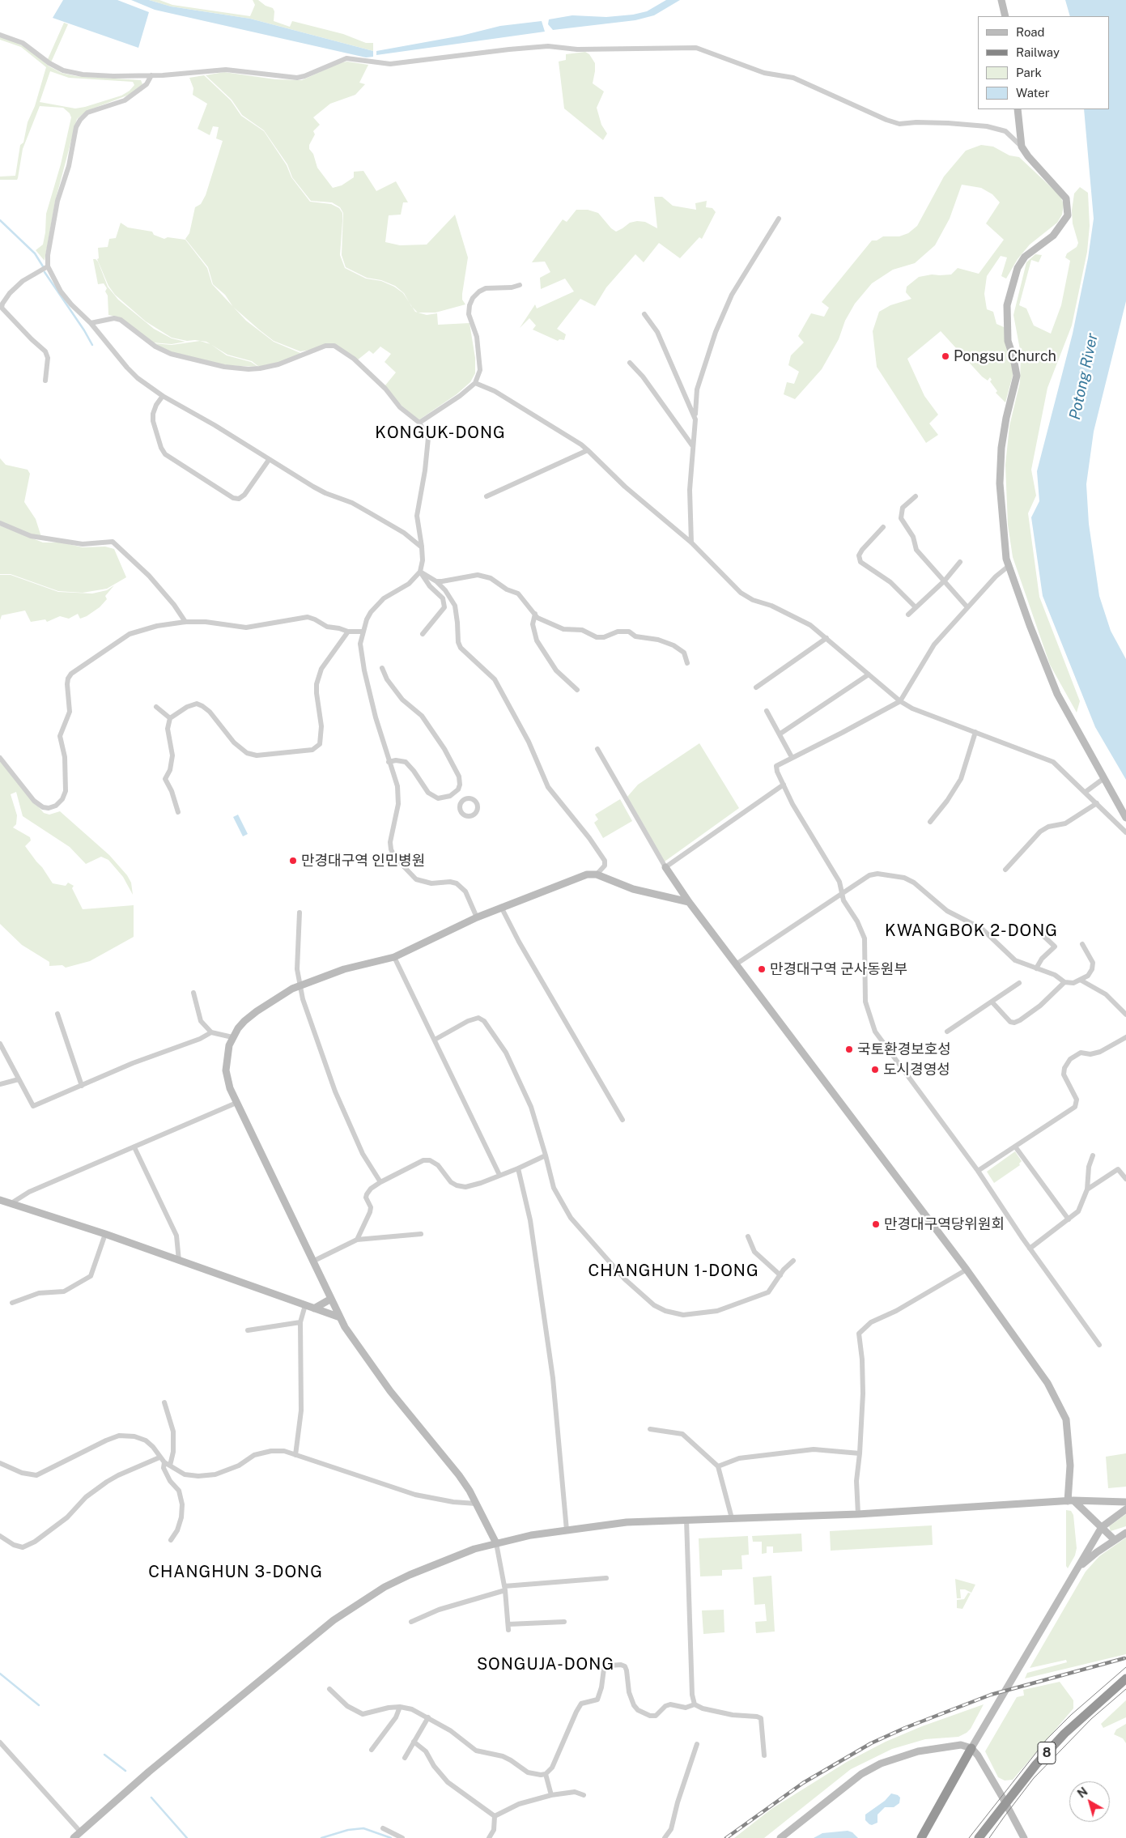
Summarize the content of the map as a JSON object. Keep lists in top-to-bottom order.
{
  "streets": {
    "highway": ["8"]
  },
  "districts": [
    "KONGUK-DONG",
    "KWANGBOK 2-DONG",
    "CHANGHUN 1-DONG",
    "CHANGHUN 3-DONG",
    "SONGUJA-DONG"
  ],
  "water": ["Potong River"],
  "places": [
    "Pongsu Church",
    "만경대구역 인민병원",
    "만경대구역 군사동원부",
    "국토환경보호성",
    "도시경영성",
    "만경대구역당위원회"
  ],
  "legend": [
    "Road",
    "Railway",
    "Park",
    "Water"
  ],
  "north": "top left"
}
